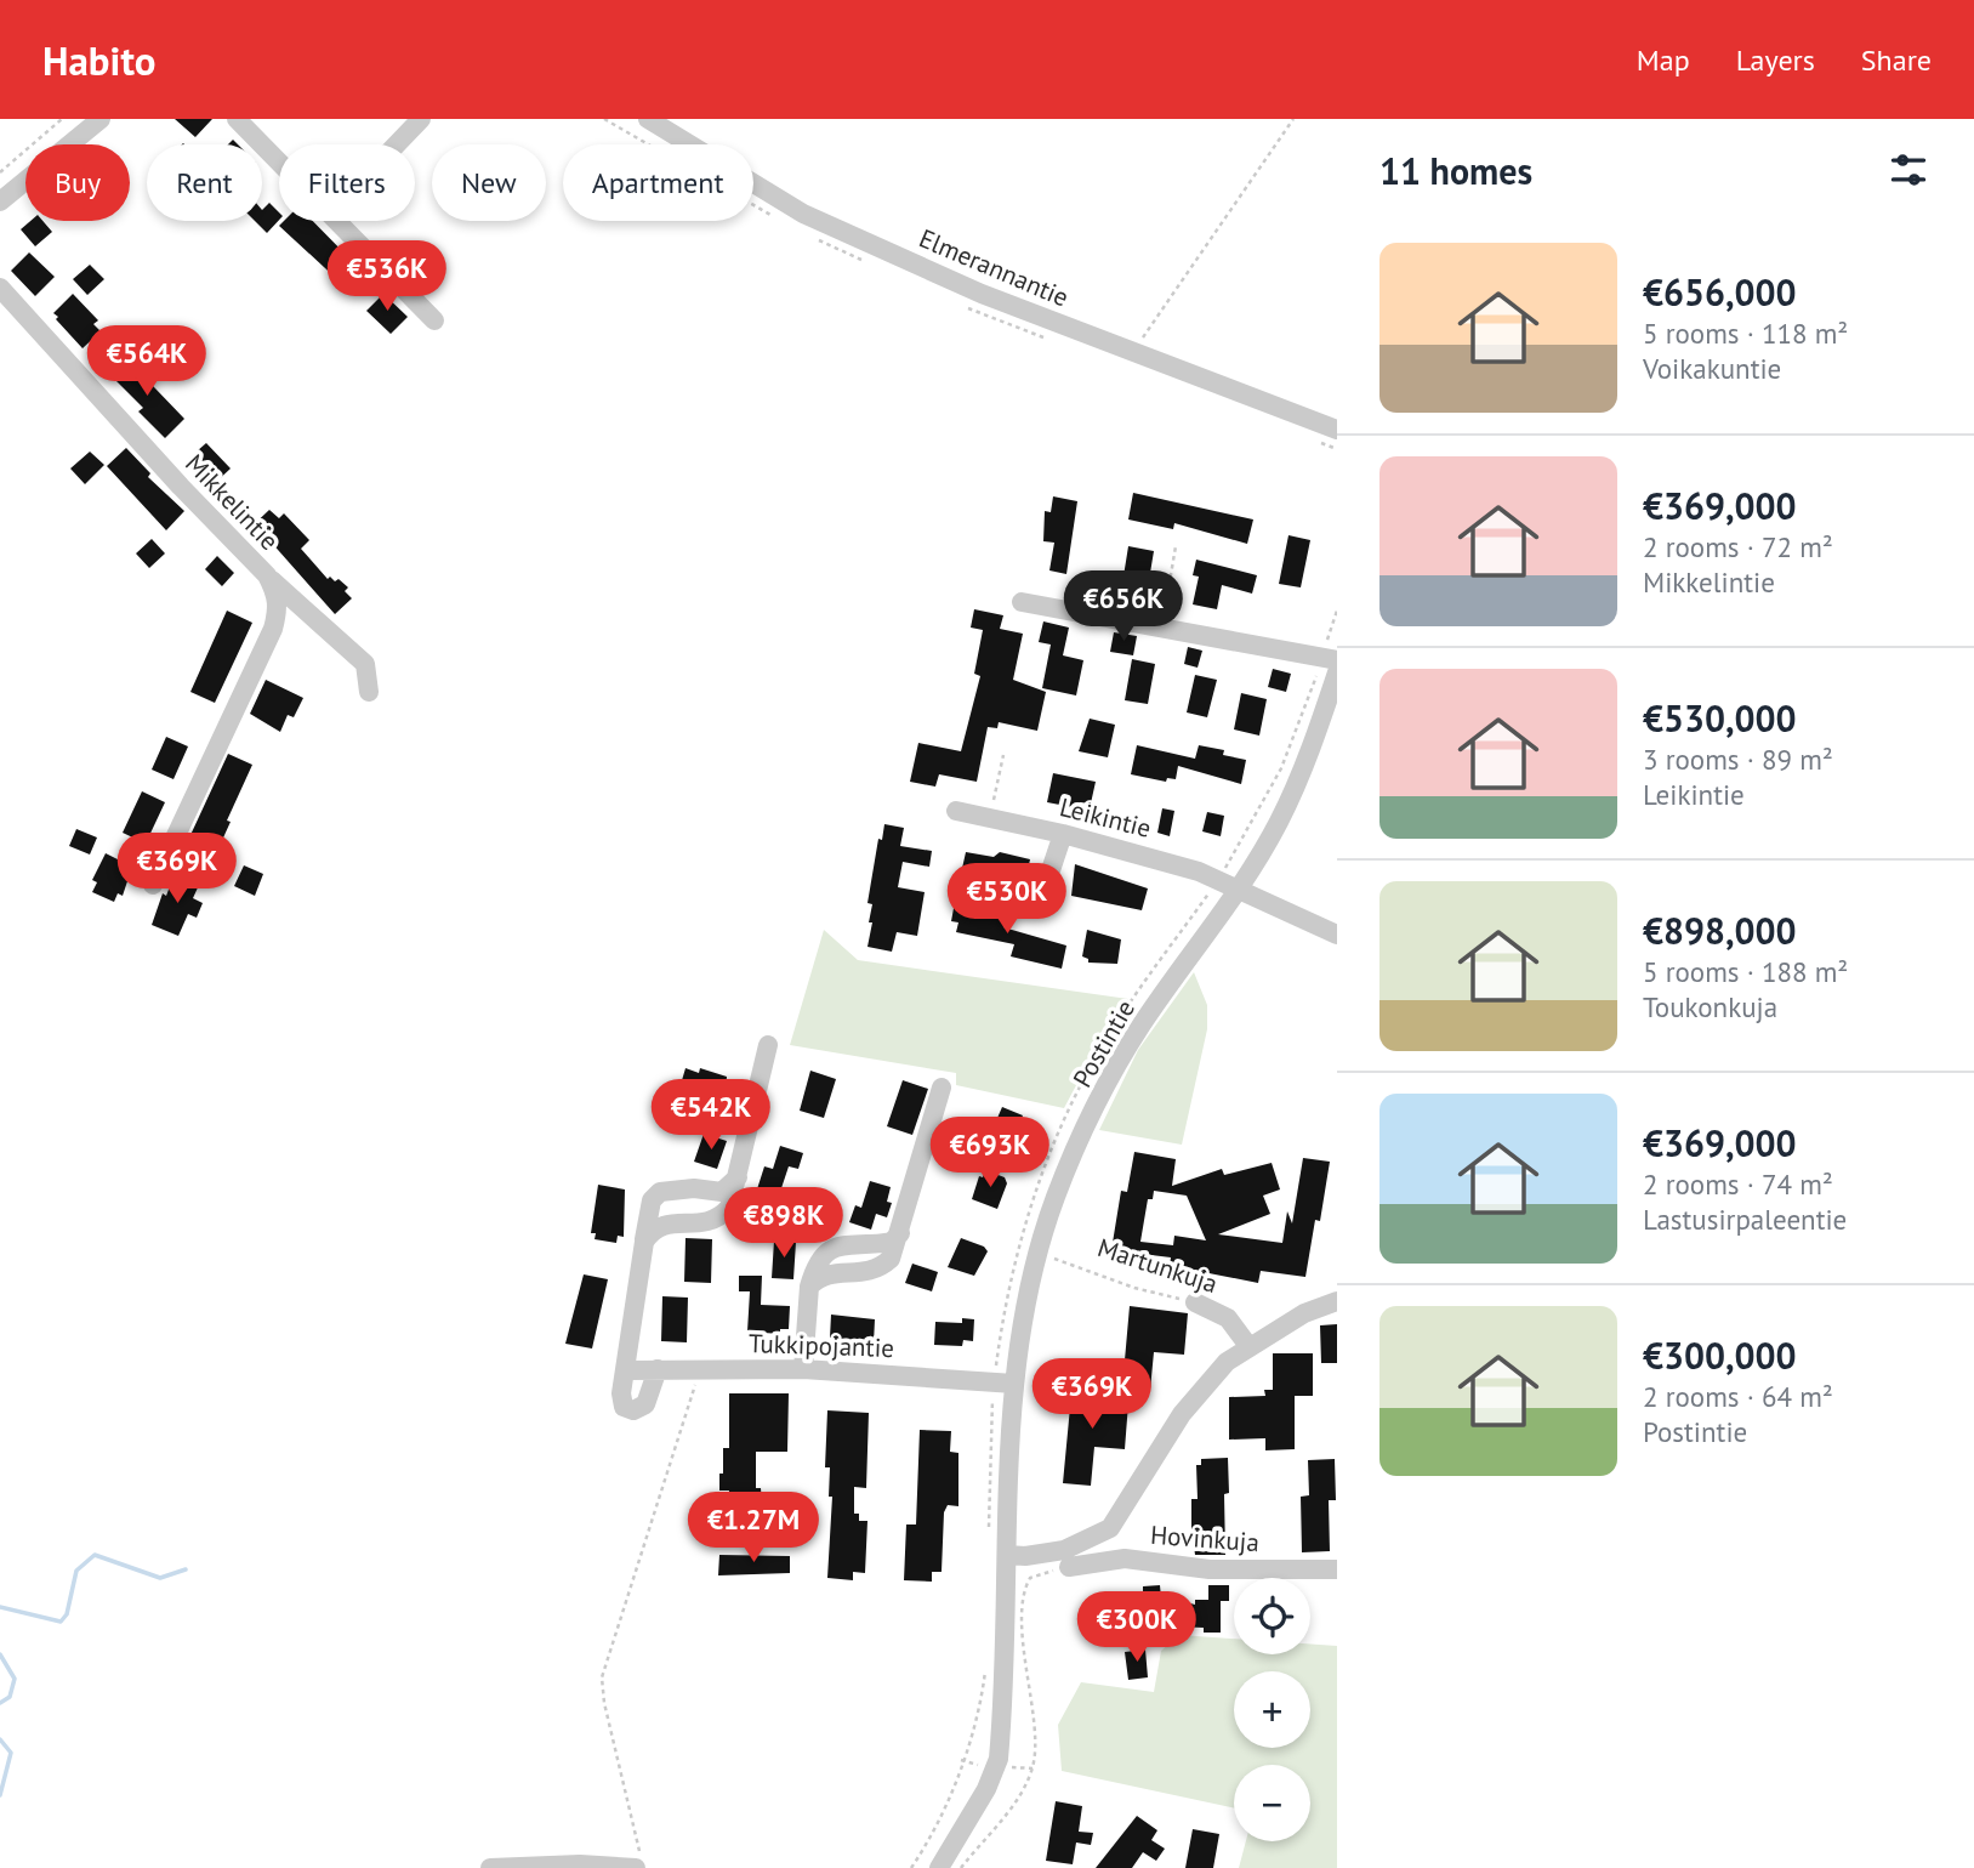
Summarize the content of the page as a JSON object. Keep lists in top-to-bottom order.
{
  "streets": {
    "street": [
      "Elmerannantie",
      "Mikkelintie",
      "Leikintie",
      "Postintie",
      "Martunkuja",
      "Tukkipojantie",
      "Hovinkuja"
    ]
  },
  "crossings": [
    ["Leikintie", "Postintie"],
    ["Postintie", "Martunkuja"],
    ["Postintie", "Tukkipojantie"]
  ],
  "page": {
    "header": "Habito",
    "nav": ["Map", "Layers", "Share"],
    "heading": "11 homes",
    "chip": [
      "Buy",
      "Rent",
      "Filters",
      "New",
      "Apartment"
    ],
    "list": [
      {
        "name": "€656,000",
        "note": "5 rooms · 118 m² · Voikakuntie"
      },
      {
        "name": "€369,000",
        "note": "2 rooms · 72 m² · Mikkelintie"
      },
      {
        "name": "€530,000",
        "note": "3 rooms · 89 m² · Leikintie"
      },
      {
        "name": "€898,000",
        "note": "5 rooms · 188 m² · Toukonkuja"
      },
      {
        "name": "€369,000",
        "note": "2 rooms · 74 m² · Lastusirpaleentie"
      },
      {
        "name": "€300,000",
        "note": "2 rooms · 64 m² · Postintie"
      }
    ],
    "price": [
      "€536K",
      "€564K",
      "€656K",
      "€369K",
      "€530K",
      "€542K",
      "€693K",
      "€898K",
      "€369K",
      "€1.27M",
      "€300K"
    ],
    "map_buttons": ["+", "−"]
  }
}
